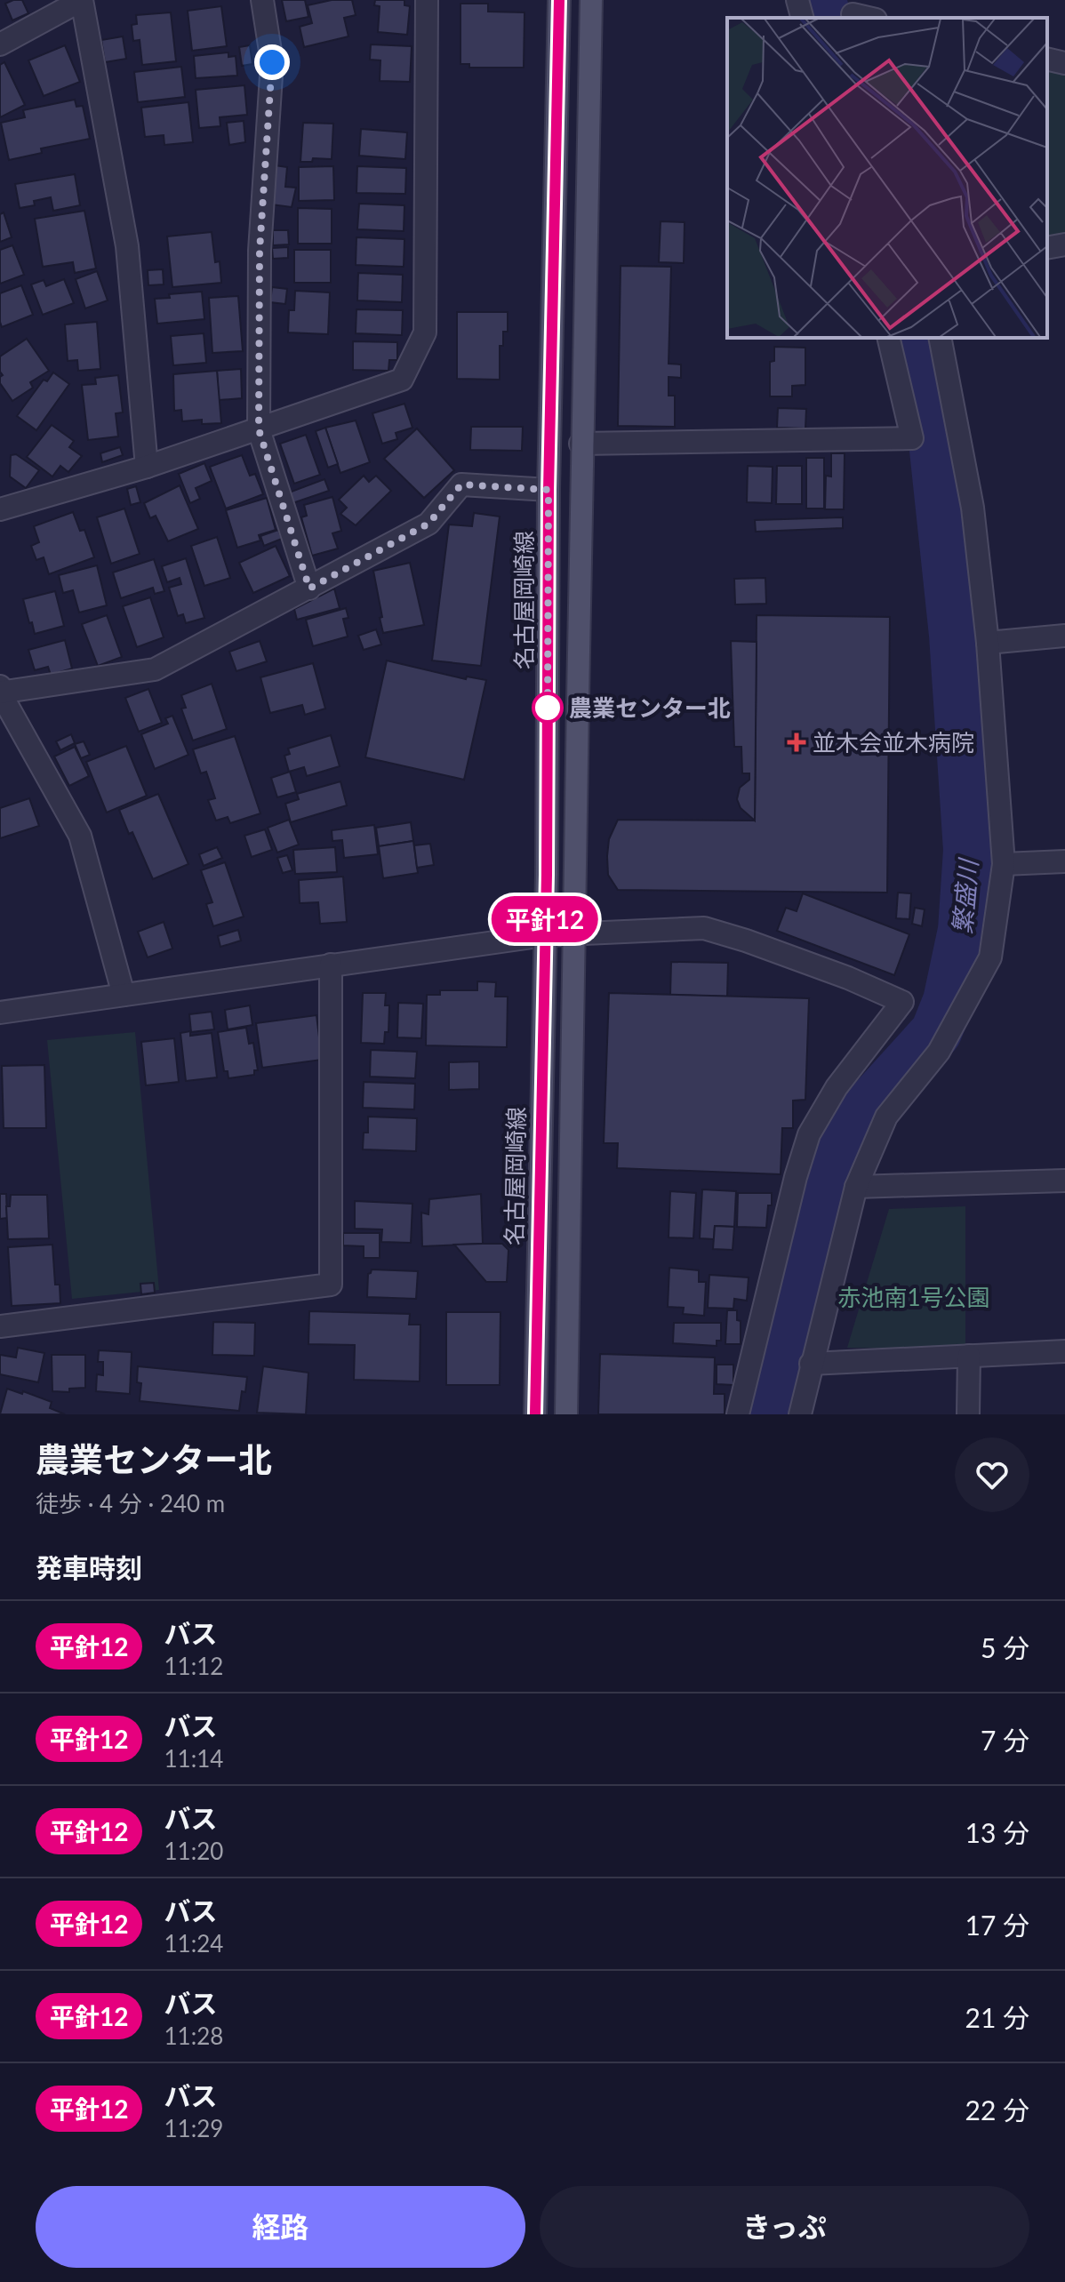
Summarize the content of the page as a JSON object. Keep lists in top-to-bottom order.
{
  "streets": {
    "main road": ["名古屋岡崎線"]
  },
  "water": ["繁盛川"],
  "parks": ["赤池南1号公園"],
  "places": {
    "other": ["農業センター北"],
    "health": ["並木会並木病院"]
  },
  "lines": ["bus line 平針12"],
  "page": {
    "on_map": "平針12",
    "heading": [
      ["農業センター北", "徒歩 · 4 分 · 240 m"],
      "発車時刻"
    ],
    "list": [
      {
        "mark": "平針12",
        "name": "バス",
        "note": "11:12",
        "value": "5 分"
      },
      {
        "mark": "平針12",
        "name": "バス",
        "note": "11:14",
        "value": "7 分"
      },
      {
        "mark": "平針12",
        "name": "バス",
        "note": "11:20",
        "value": "13 分"
      },
      {
        "mark": "平針12",
        "name": "バス",
        "note": "11:24",
        "value": "17 分"
      },
      {
        "mark": "平針12",
        "name": "バス",
        "note": "11:28",
        "value": "21 分"
      },
      {
        "mark": "平針12",
        "name": "バス",
        "note": "11:29",
        "value": "22 分"
      }
    ],
    "buttons": ["経路", "きっぷ"]
  }
}
